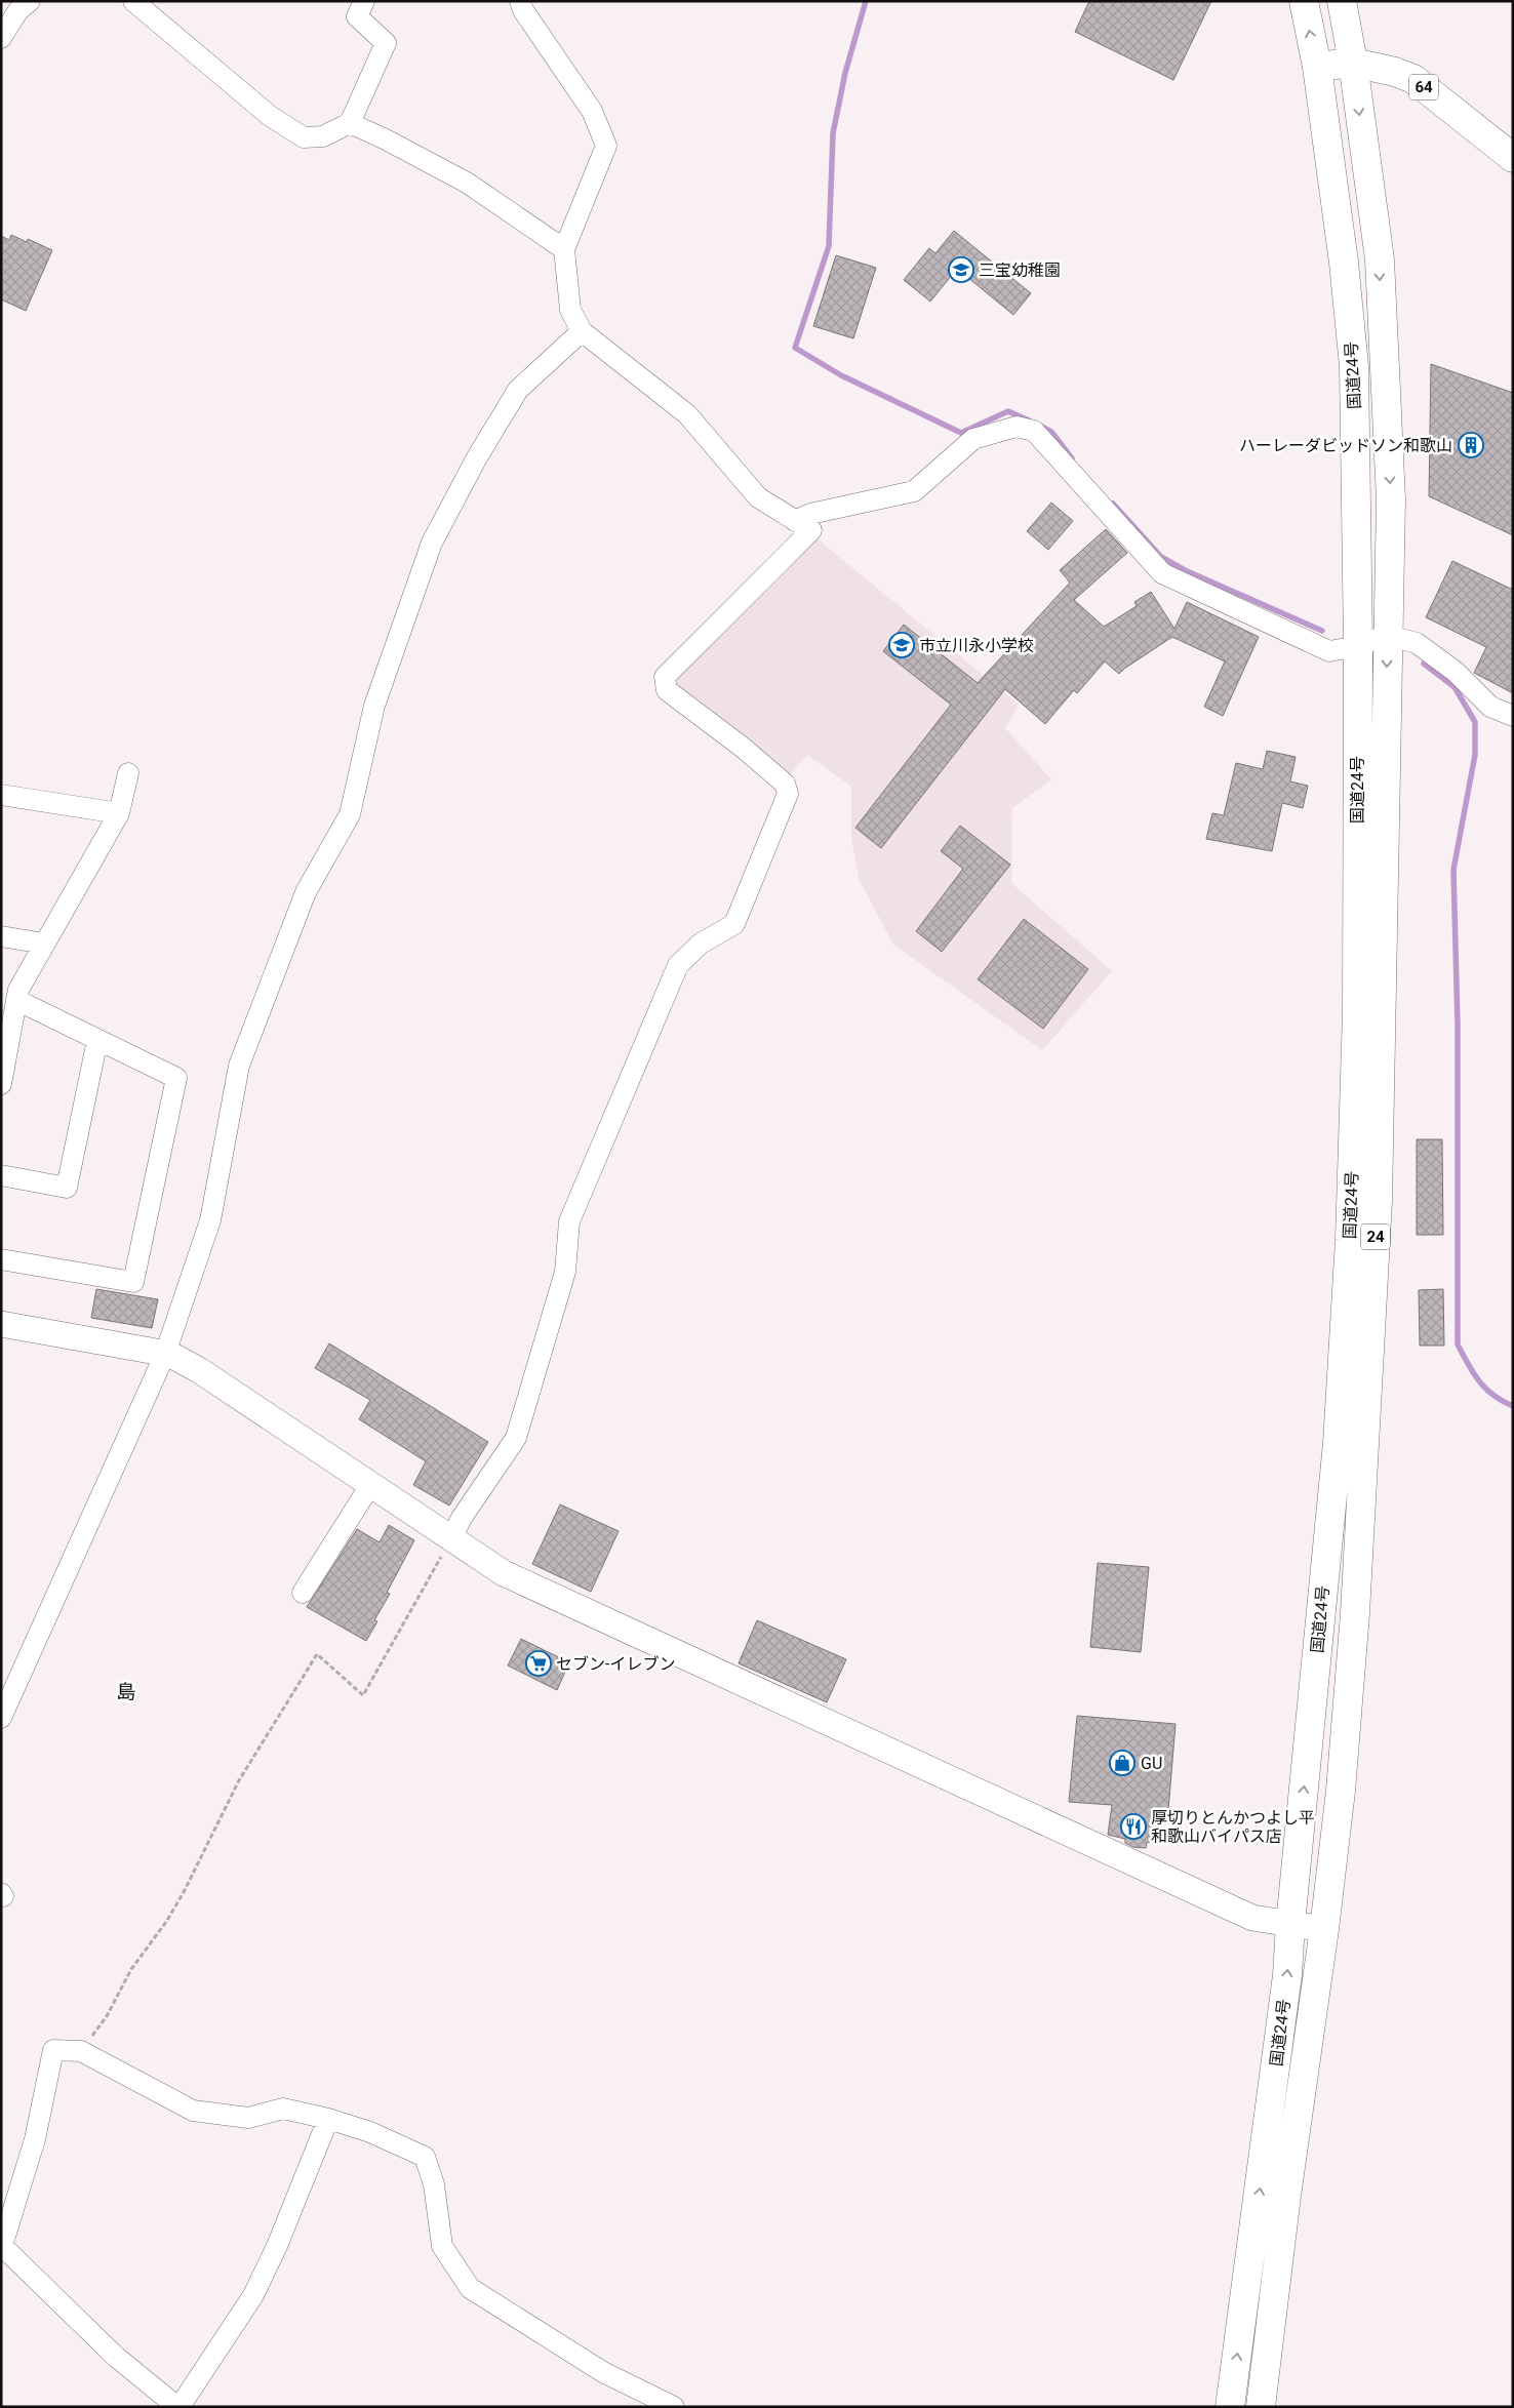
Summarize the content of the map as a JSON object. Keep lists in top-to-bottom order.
{
  "streets": {
    "main road": ["64", "国道24号", "24"]
  },
  "crossings": [
    ["64", "国道24号"]
  ],
  "districts": ["島"],
  "places": {
    "school or university": ["三宝幼稚園", "市立川永小学校"],
    "building": ["ハーレーダビッドソン和歌山"],
    "supermarket": ["セブン-イレブン"],
    "shop": ["GU"],
    "restaurant": ["厚切りとんかつよし平 和歌山バイパス店"]
  }
}
